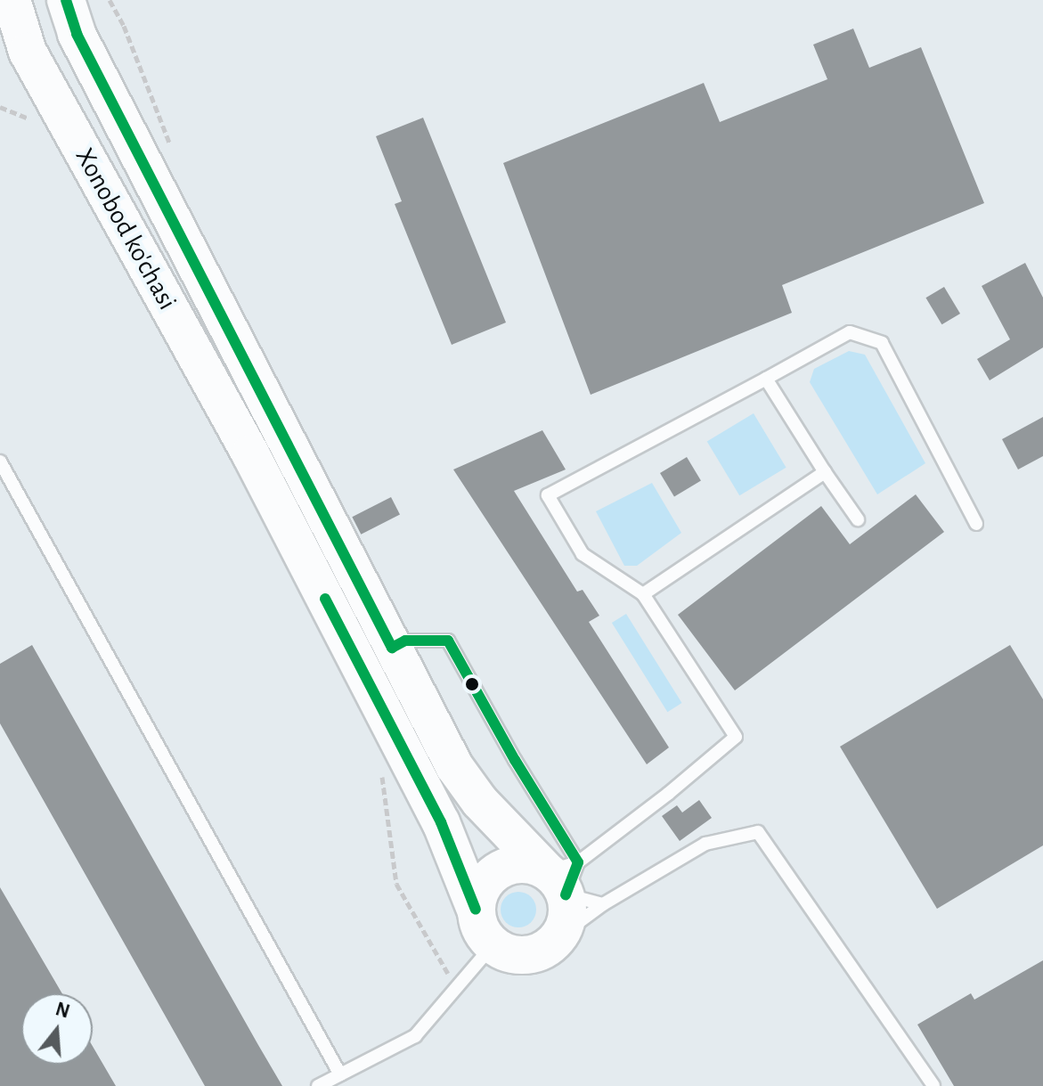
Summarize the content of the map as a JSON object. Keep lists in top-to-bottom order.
{
  "streets": {
    "street": ["Xonobod ko'chasi"]
  },
  "north": "top"
}
